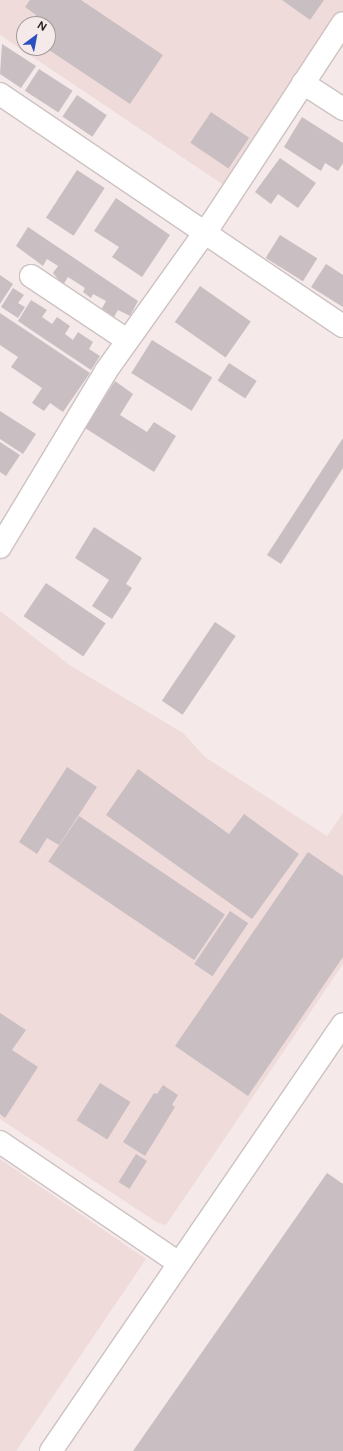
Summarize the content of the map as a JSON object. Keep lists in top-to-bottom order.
{
  "north": "top right"
}
